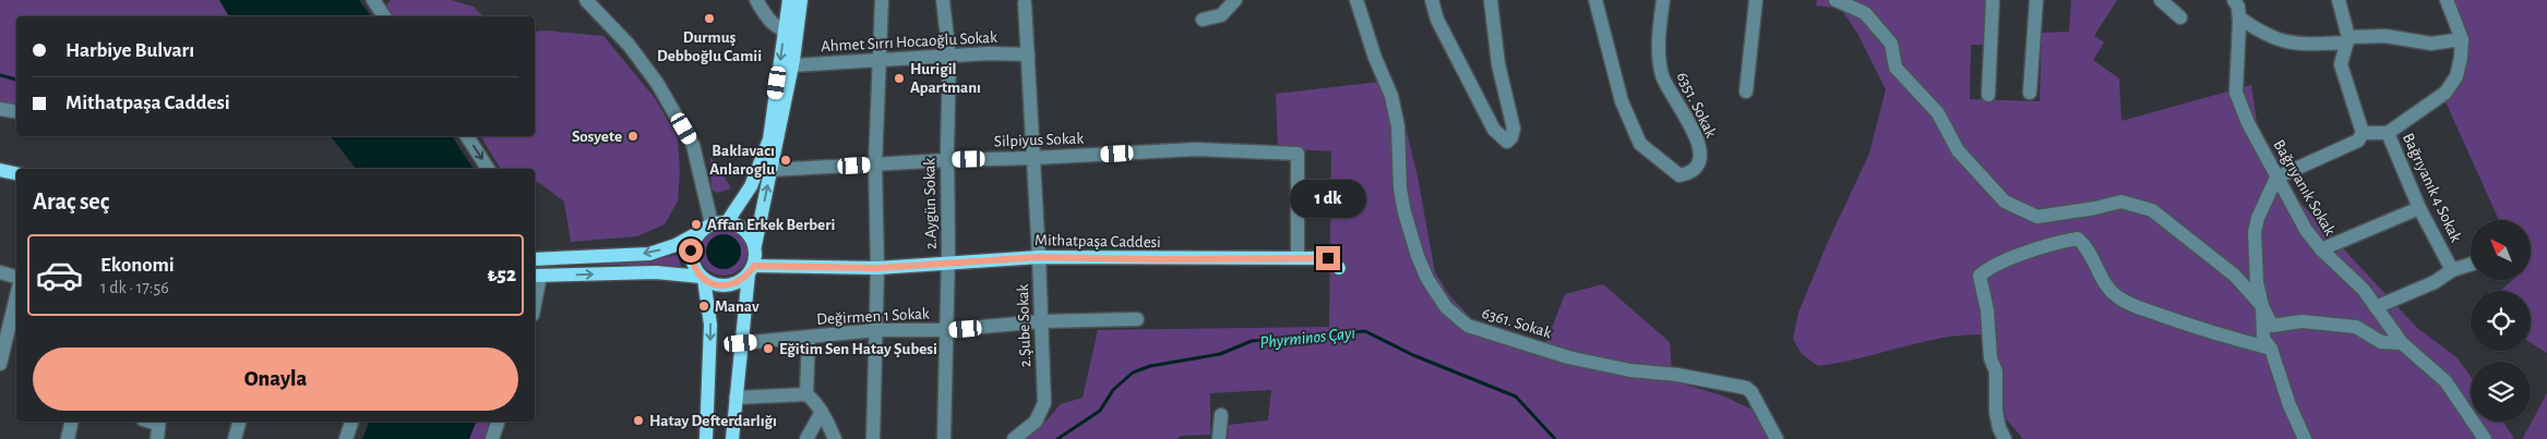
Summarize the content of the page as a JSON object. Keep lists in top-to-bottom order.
{
  "streets": {
    "main road": ["Mithatpaşa Caddesi"],
    "street": [
      "Ahmet Sırrı Hocaoğlu Sokak",
      "6351. Sokak",
      "Silpiyus Sokak",
      "Bağrıyanık Sokak",
      "Bağrıyanık 4 Sokak",
      "2.Aygün Sokak",
      "Değirmen 1 Sokak",
      "6361. Sokak",
      "2.Şube Sokak"
    ]
  },
  "crossings": [
    ["Ahmet Sırrı Hocaoğlu Sokak", "2.Aygün Sokak"],
    ["Ahmet Sırrı Hocaoğlu Sokak", "2.Şube Sokak"],
    ["Silpiyus Sokak", "2.Aygün Sokak"],
    ["Silpiyus Sokak", "Mithatpaşa Caddesi"],
    ["Silpiyus Sokak", "2.Şube Sokak"],
    ["2.Aygün Sokak", "Mithatpaşa Caddesi"],
    ["2.Aygün Sokak", "Değirmen 1 Sokak"],
    ["Mithatpaşa Caddesi", "2.Şube Sokak"],
    ["Değirmen 1 Sokak", "2.Şube Sokak"]
  ],
  "water": ["Phyrminos Çayı"],
  "places": [
    "Durmuş Debboğlu Camii",
    "Hurigil Apartmanı",
    "Sosyete",
    "Baklavacı Anlaroglu",
    "Affan Erkek Berberi",
    "Manav",
    "Eğitim Sen Hatay Şubesi",
    "Hatay Defterdarlığı"
  ],
  "north": "top left",
  "page": {
    "banner": ["Harbiye Bulvarı", "Mithatpaşa Caddesi"],
    "heading": "Araç seç",
    "bubble": "1 dk",
    "list": [
      {
        "name": "Ekonomi",
        "note": "1 dk · 17:56",
        "value": "₺52"
      }
    ],
    "buttons": "Onayla"
  }
}
